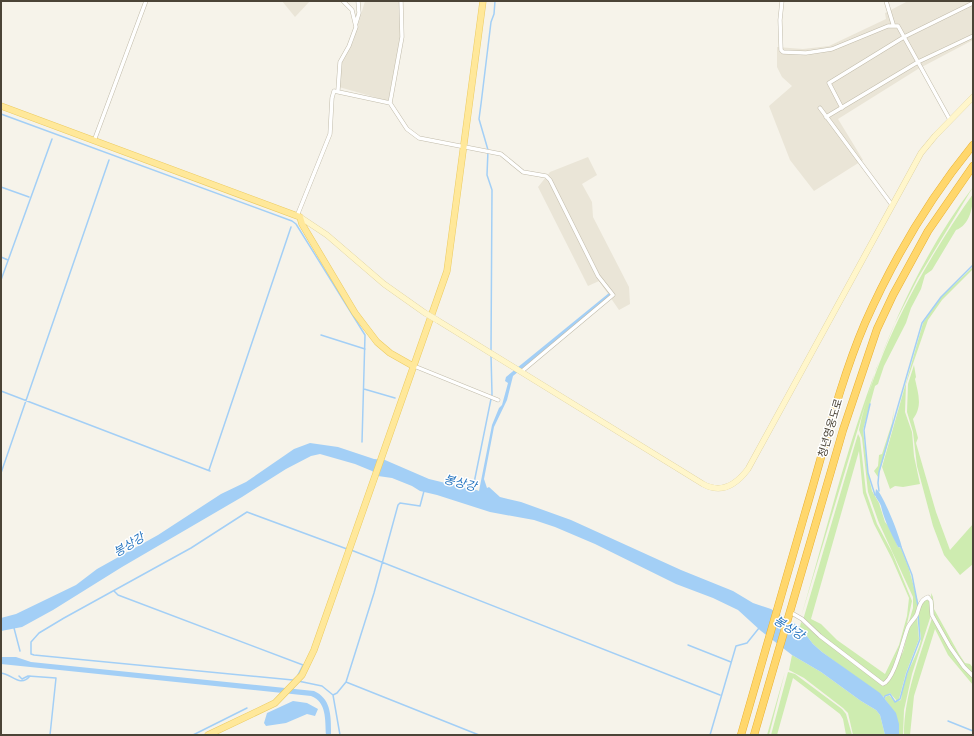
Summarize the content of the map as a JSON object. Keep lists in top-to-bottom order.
{
  "streets": {
    "highway": ["청년영웅도로"]
  },
  "water": ["봉상강"]
}
